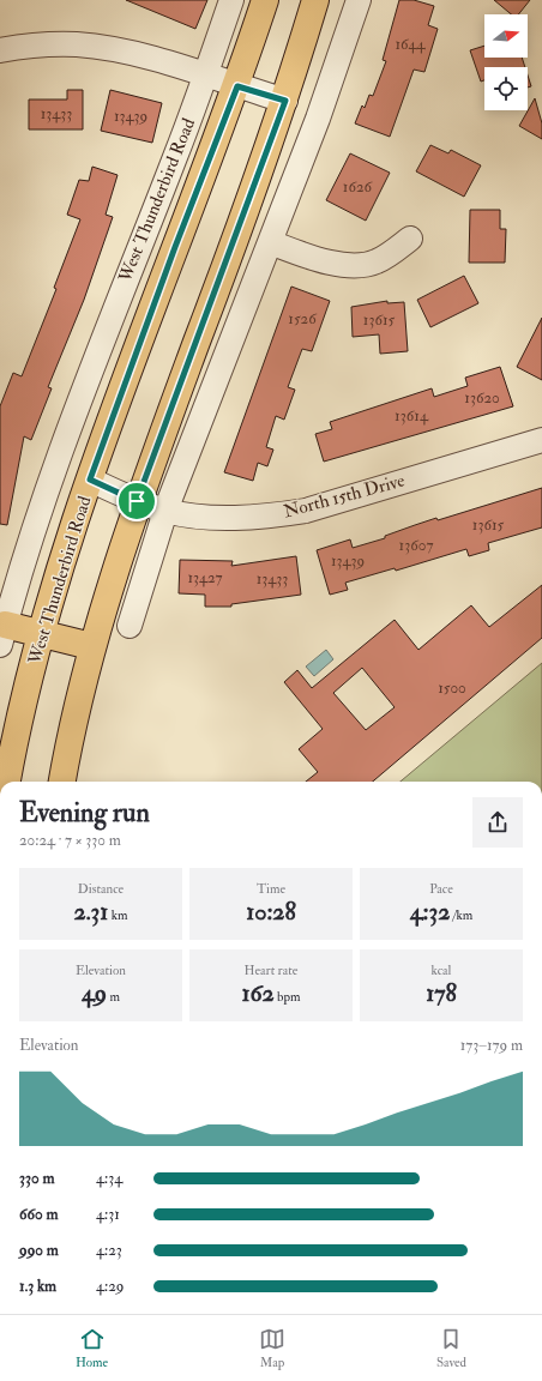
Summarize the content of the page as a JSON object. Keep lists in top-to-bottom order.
{
  "streets": {
    "main road": ["West Thunderbird Road"],
    "street": ["North 15th Drive"]
  },
  "crossings": [
    ["West Thunderbird Road", "North 15th Drive"]
  ],
  "house_numbers": [
    "1644",
    "13433",
    "13439",
    "1626",
    "1526",
    "13615",
    "13620",
    "13614",
    "13615",
    "13607",
    "13439",
    "13427",
    "13433",
    "1500"
  ],
  "north": "right",
  "page": {
    "heading": ["Evening run", "20:24 · 7 × 330 m"],
    "stats": [
      ["Distance", "2.31 km"],
      ["Time", "10:28"],
      ["Pace", "4:32 /km"],
      ["Elevation", "49 m"],
      ["Heart rate", "162 bpm"],
      ["kcal", "178"]
    ],
    "chart": ["Elevation", "173–179 m"],
    "list": [
      {
        "name": "330 m",
        "note": "4:34"
      },
      {
        "name": "660 m",
        "note": "4:31"
      },
      {
        "name": "990 m",
        "note": "4:23"
      },
      {
        "name": "1.3 km",
        "note": "4:29"
      }
    ],
    "tabs": ["Home", "Map", "Saved"]
  }
}
